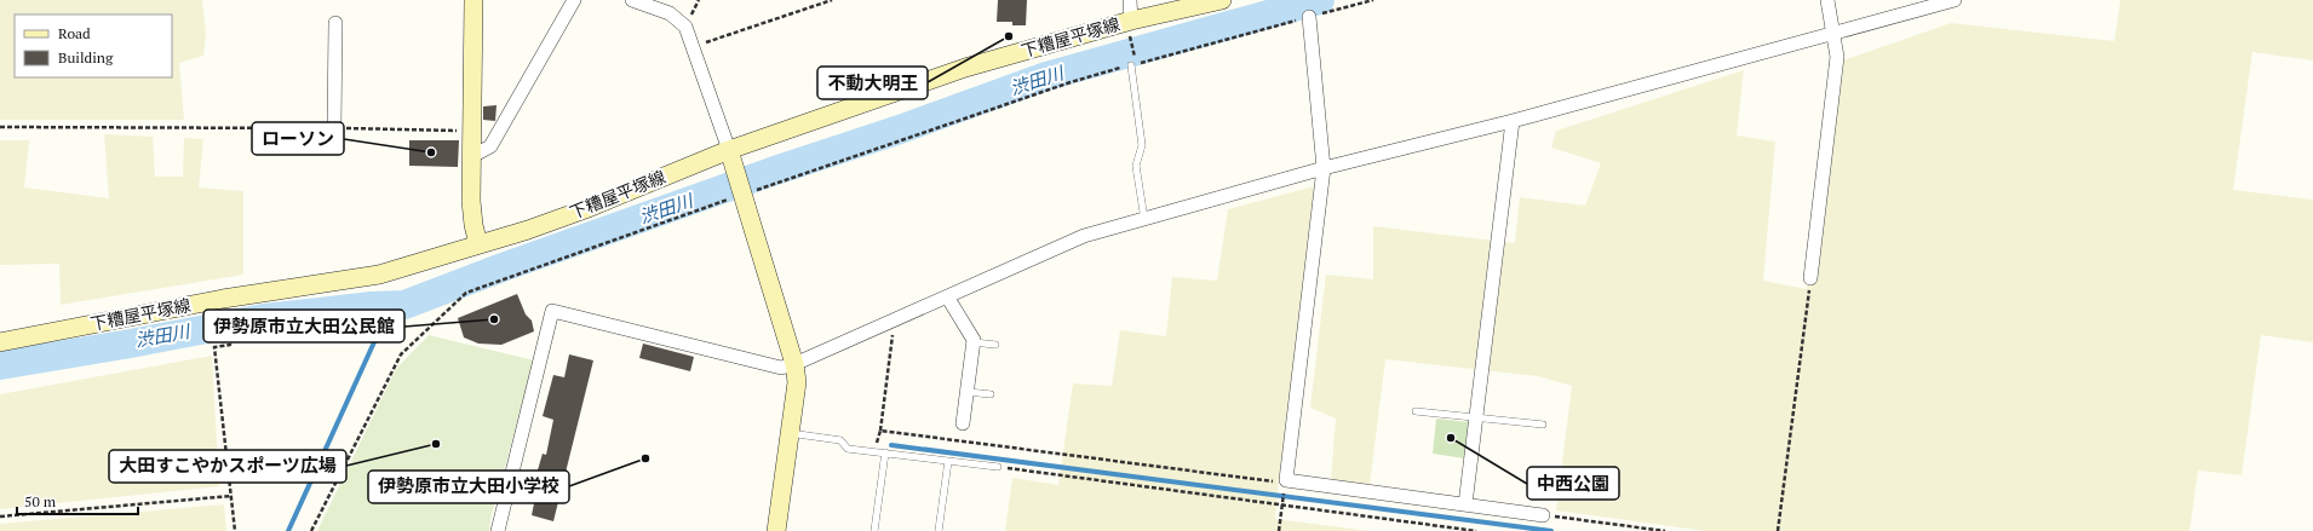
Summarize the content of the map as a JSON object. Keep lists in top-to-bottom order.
{
  "streets": {
    "main road": ["下糟屋平塚線"]
  },
  "water": ["渋田川"],
  "places": [
    "不動大明王",
    "ローソン",
    "伊勢原市立大田公民館",
    "中西公園",
    "大田すこやかスポーツ広場",
    "伊勢原市立大田小学校"
  ],
  "legend": ["Road", "Building"],
  "scale_bar": "50 m"
}
